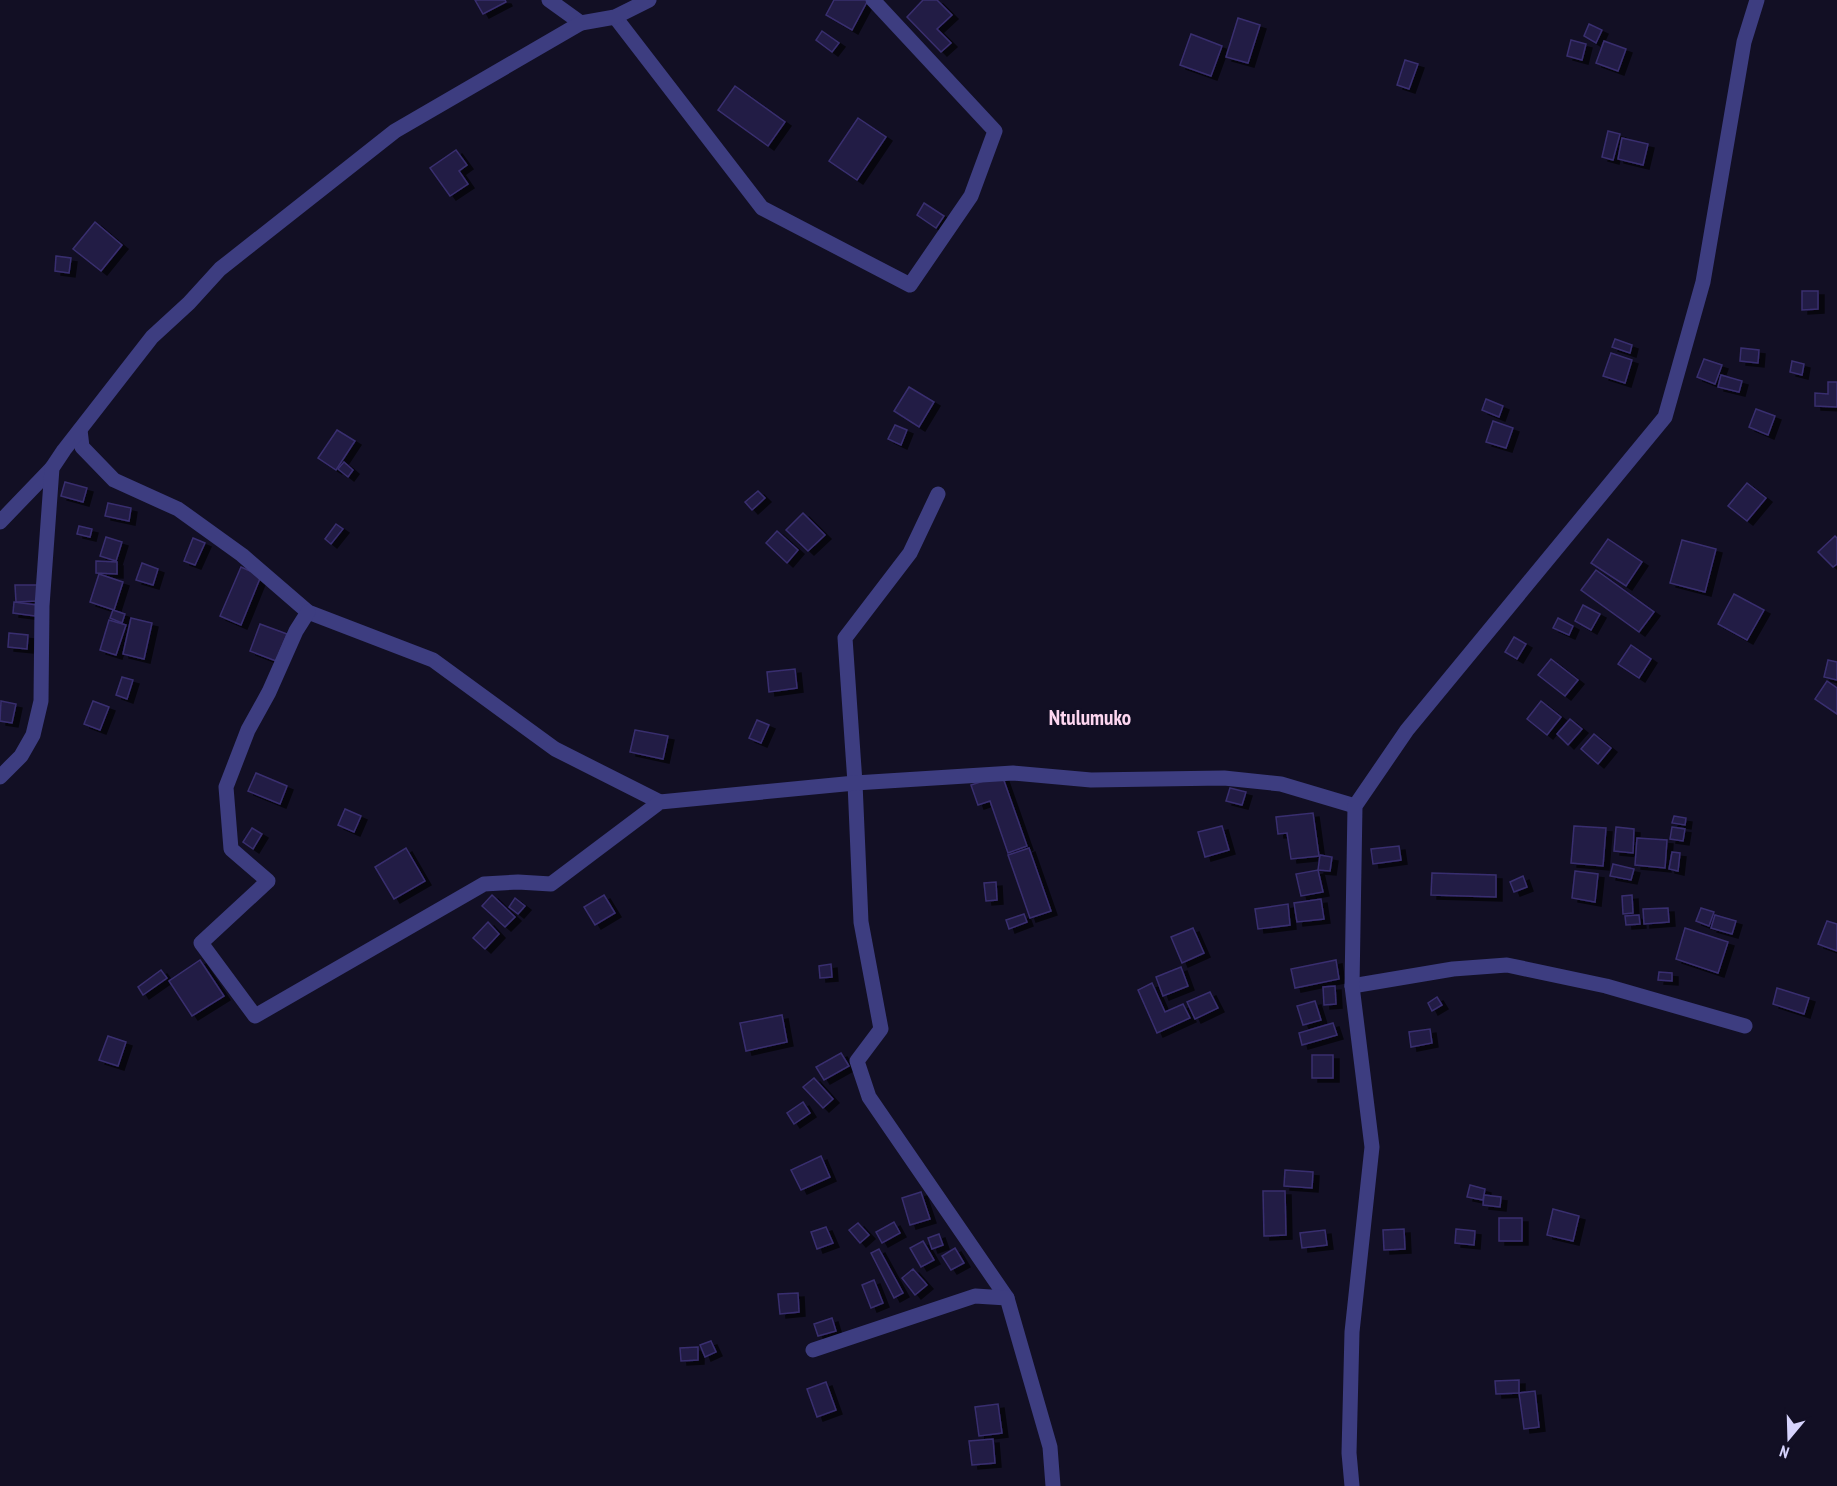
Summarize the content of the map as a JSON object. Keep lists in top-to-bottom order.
{
  "districts": ["Ntulumuko"],
  "north": "bottom"
}
